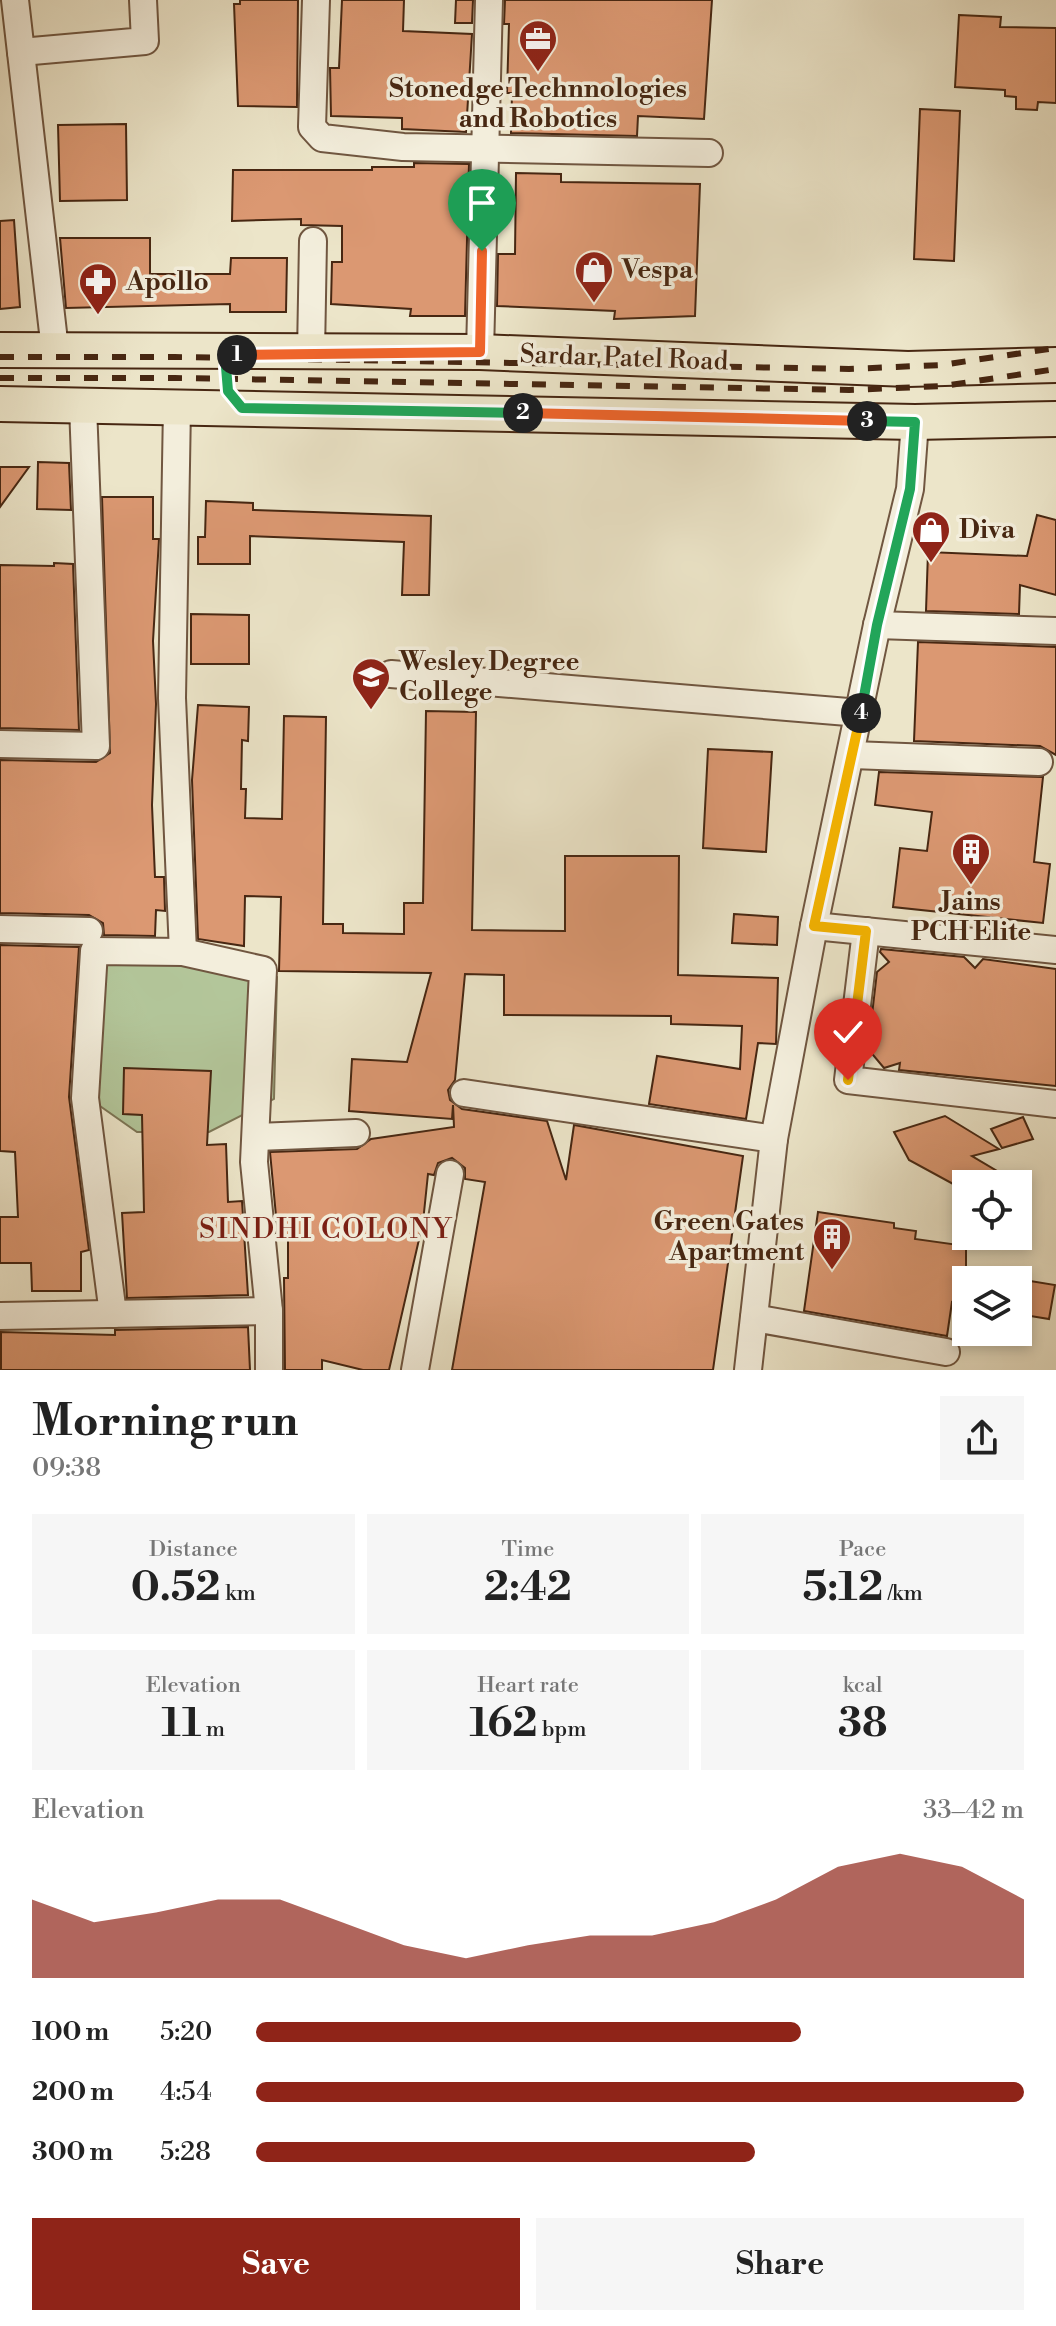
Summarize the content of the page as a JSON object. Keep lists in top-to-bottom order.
{
  "streets": {
    "main road": ["Sardar Patel Road"]
  },
  "districts": ["SINDHI COLONY"],
  "places": {
    "office": ["Stonedge Technnologies and Robotics"],
    "shop": ["Vespa", "Diva"],
    "pharmacy": ["Apollo"],
    "school or university": ["Wesley Degree College"],
    "building": ["Jains PCH Elite", "Green Gates Apartment"]
  },
  "page": {
    "pins": [
      "1",
      "2",
      "3",
      "4"
    ],
    "heading": ["Morning run", "09:38"],
    "stats": [
      ["Distance", "0.52 km"],
      ["Time", "2:42"],
      ["Pace", "5:12 /km"],
      ["Elevation", "11 m"],
      ["Heart rate", "162 bpm"],
      ["kcal", "38"]
    ],
    "chart": ["Elevation", "33–42 m"],
    "list": [
      {
        "name": "100 m",
        "note": "5:20"
      },
      {
        "name": "200 m",
        "note": "4:54"
      },
      {
        "name": "300 m",
        "note": "5:28"
      }
    ],
    "buttons": ["Save", "Share"]
  }
}
